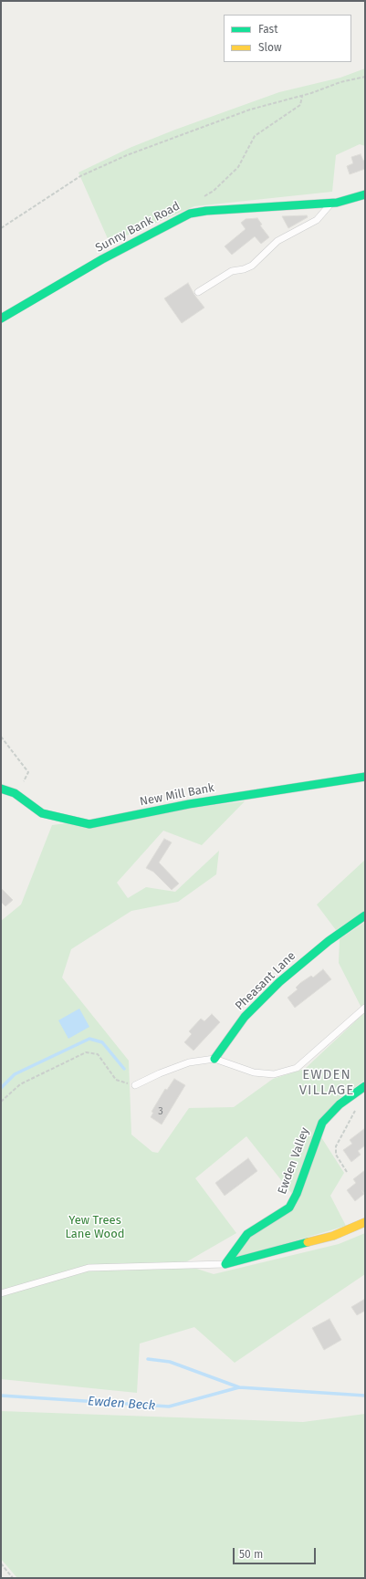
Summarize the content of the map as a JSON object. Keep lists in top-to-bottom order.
{
  "streets": {
    "street": [
      "Sunny Bank Road",
      "New Mill Bank",
      "Pheasant Lane",
      "Ewden Valley"
    ]
  },
  "districts": ["EWDEN VILLAGE"],
  "water": ["Ewden Beck"],
  "parks": ["Yew Trees Lane Wood"],
  "house_numbers": ["3"],
  "legend": ["Fast", "Slow"],
  "scale_bar": "50 m"
}
